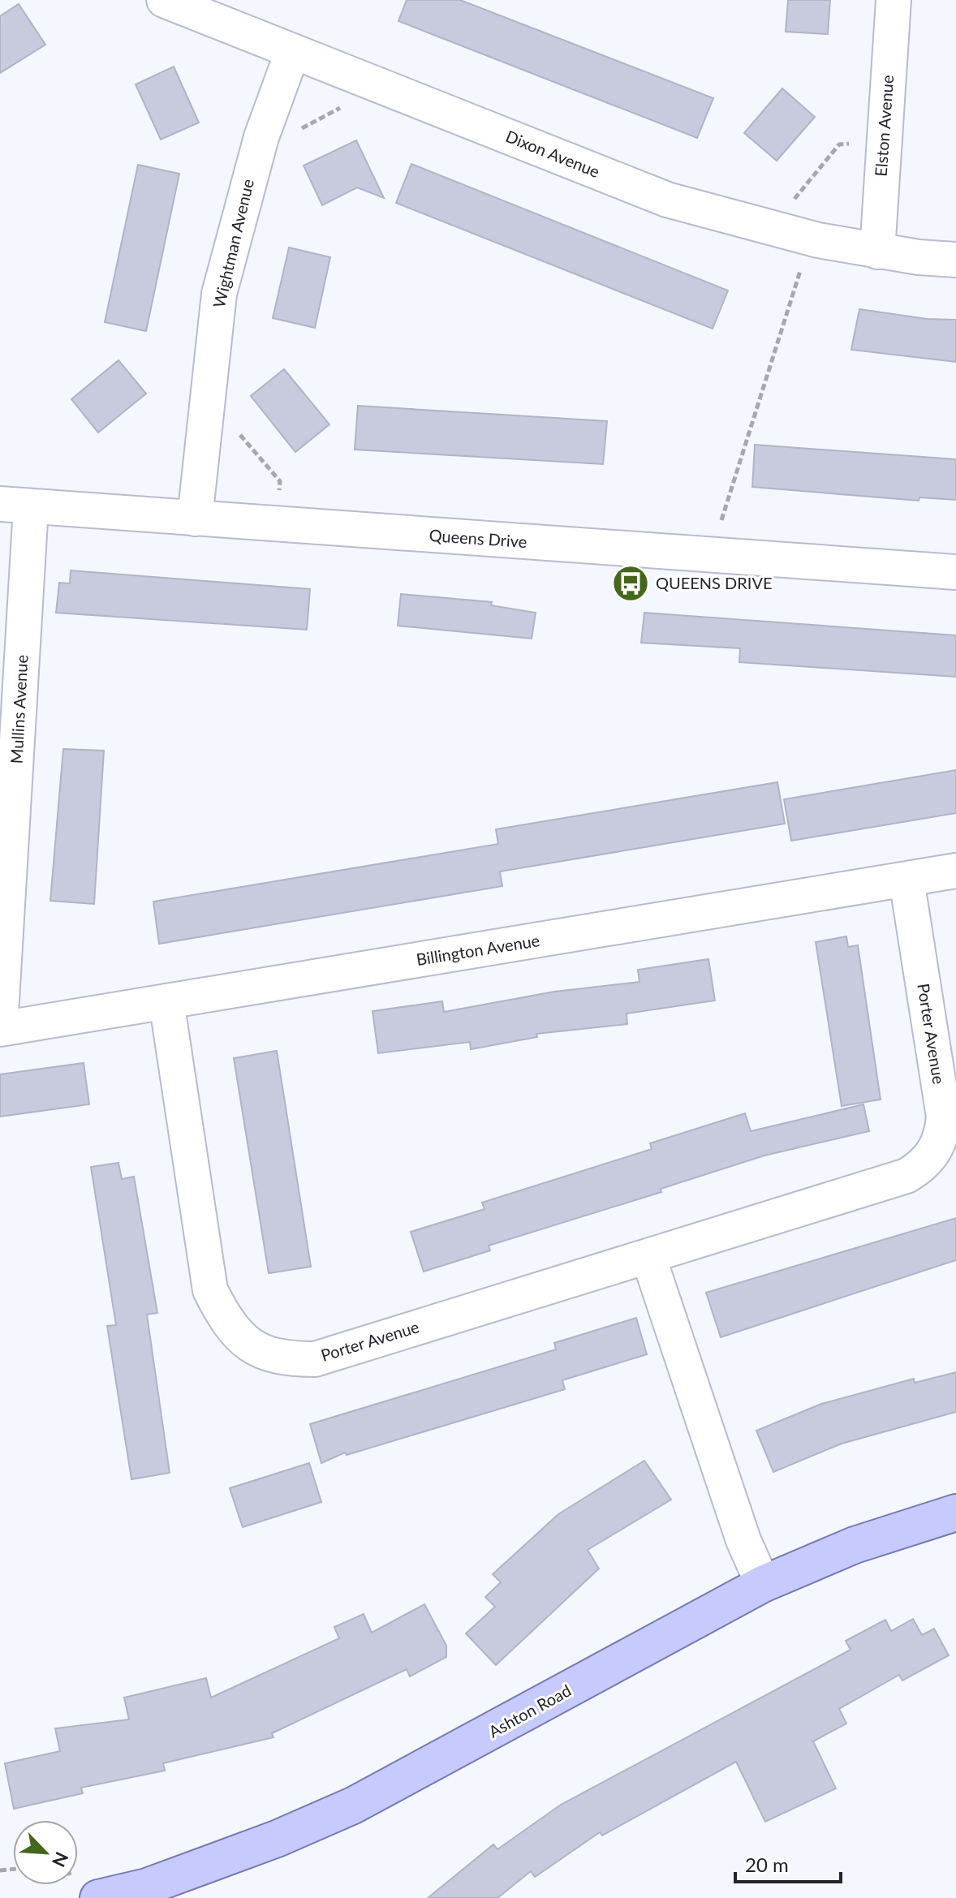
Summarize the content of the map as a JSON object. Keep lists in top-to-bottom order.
{
  "streets": {
    "main road": ["Ashton Road"],
    "street": [
      "Elston Avenue",
      "Dixon Avenue",
      "Wightman Avenue",
      "Queens Drive",
      "Mullins Avenue",
      "Billington Avenue",
      "Porter Avenue"
    ]
  },
  "crossings": [
    ["Elston Avenue", "Dixon Avenue"],
    ["Dixon Avenue", "Wightman Avenue"],
    ["Wightman Avenue", "Queens Drive"],
    ["Queens Drive", "Mullins Avenue"],
    ["Mullins Avenue", "Billington Avenue"],
    ["Billington Avenue", "Porter Avenue"]
  ],
  "places": {
    "bus stop": ["QUEENS DRIVE"]
  },
  "scale_bar": "20 m",
  "north": "bottom right"
}
